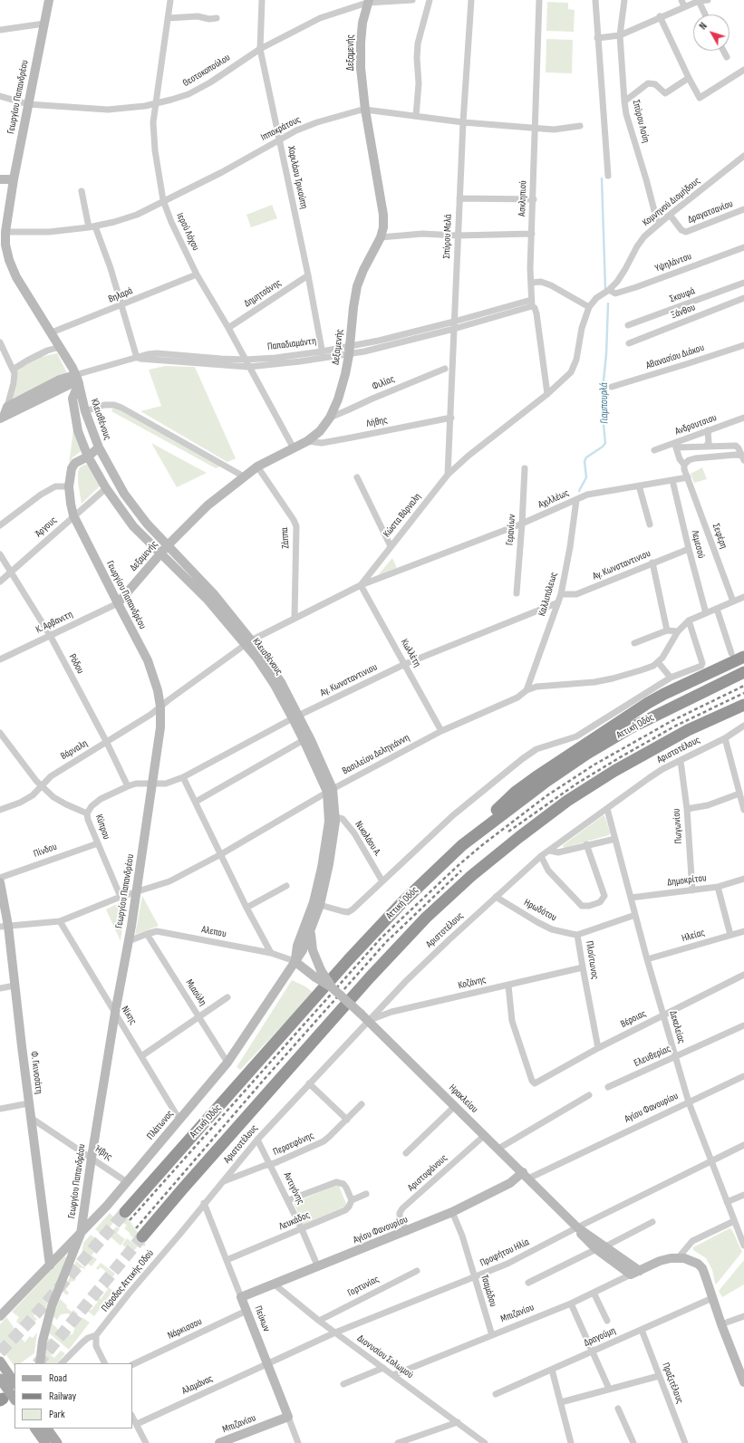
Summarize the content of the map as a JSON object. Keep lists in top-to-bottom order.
{
  "streets": {
    "highway": ["Αττική Οδός"],
    "street": [
      "Δεξαμενής",
      "Θεοτοκοπούλου",
      "Γεωργίου Παπανδρέου",
      "Σπύρου Λούη",
      "Ιπποκράτους",
      "Χαριλάου Τρικούπη",
      "Ασκληπιού",
      "Κομνηνού Διομήδους",
      "Δραγατσανίου",
      "Ιερού Λόχου",
      "Σπύρου Μελά",
      "Υψηλάντου",
      "Δημητσάνης",
      "Βηλαρά",
      "Σκουφά",
      "Ξάνθου",
      "Παπαδιαμάντη",
      "Αθανασίου Διάκου",
      "Φιλίας",
      "Κλεισθένους",
      "Λήθης",
      "Ανδρουτσιου",
      "Αχιλλέως",
      "Κώστα Βάρναλη",
      "Άργους",
      "Γερανίων",
      "Σεφέρη",
      "Ζάππα",
      "Λεμεσού",
      "Αγ. Κωνσταντινιου",
      "Καλλιπόλεως",
      "Κ. Αρβανιτη",
      "Κωλλέτη",
      "Ρόδου",
      "Βάρναλη",
      "Αριστοτέλους",
      "Βασιλείου Δεληγιάννη",
      "Πωγωνίου",
      "Κύπρου",
      "Νικολάου Α.",
      "Πίνδου",
      "Δημοκρίτου",
      "Ηρωδότου",
      "Αλεπου",
      "Ηλείας",
      "Πλούτωνος",
      "Κοζάνης",
      "Μιαούλη",
      "Νίκης",
      "Βέροιας",
      "Δεκελείας",
      "Ελευθερίας",
      "Φ. Γκινοσάτη",
      "Ηρακλείου",
      "Αγίου Φανουρίου",
      "Πλάτωνος",
      "Περσεφόνης",
      "Ήβης",
      "Αριστοφάνους",
      "Αντιγόνης",
      "Λευκάδος",
      "Προφήτου Ηλία",
      "Πάροδος Αττικής Οδού",
      "Γορτυνίας",
      "Τσαμάδου",
      "Μπιζανίου",
      "Πεύκων",
      "Νάρκισσου",
      "Δραγούμη",
      "Διονυσίου Σολωμού",
      "Πραξιτέλους",
      "Αλαμάνας"
    ]
  },
  "crossings": [
    ["Δεξαμενής", "Θεοτοκοπούλου"],
    ["Δεξαμενής", "Γεωργίου Παπανδρέου"],
    ["Δεξαμενής", "Ιπποκράτους"],
    ["Δεξαμενής", "Ιερού Λόχου"],
    ["Δεξαμενής", "Παπαδιαμάντη"],
    ["Δεξαμενής", "Φιλίας"],
    ["Δεξαμενής", "Κλεισθένους"],
    ["Δεξαμενής", "Λήθης"],
    ["Δεξαμενής", "Ζάππα"],
    ["Δεξαμενής", "Κ. Αρβανιτη"],
    ["Θεοτοκοπούλου", "Γεωργίου Παπανδρέου"],
    ["Θεοτοκοπούλου", "Χαριλάου Τρικούπη"],
    ["Θεοτοκοπούλου", "Ιερού Λόχου"],
    ["Γεωργίου Παπανδρέου", "Ιπποκράτους"],
    ["Γεωργίου Παπανδρέου", "Βηλαρά"],
    ["Γεωργίου Παπανδρέου", "Παπαδιαμάντη"],
    ["Γεωργίου Παπανδρέου", "Κλεισθένους"],
    ["Γεωργίου Παπανδρέου", "Κώστα Βάρναλη"],
    ["Γεωργίου Παπανδρέου", "Άργους"],
    ["Γεωργίου Παπανδρέου", "Αγ. Κωνσταντινιου"],
    ["Γεωργίου Παπανδρέου", "Κ. Αρβανιτη"],
    ["Γεωργίου Παπανδρέου", "Βάρναλη"],
    ["Γεωργίου Παπανδρέου", "Βασιλείου Δεληγιάννη"],
    ["Γεωργίου Παπανδρέου", "Αλεπου"],
    ["Γεωργίου Παπανδρέου", "Νίκης"],
    ["Γεωργίου Παπανδρέου", "Πλάτωνος"],
    ["Γεωργίου Παπανδρέου", "Ήβης"],
    ["Σπύρου Λούη", "Κομνηνού Διομήδους"],
    ["Ιπποκράτους", "Χαριλάου Τρικούπη"],
    ["Ιπποκράτους", "Ασκληπιού"],
    ["Ιπποκράτους", "Ιερού Λόχου"],
    ["Ιπποκράτους", "Σπύρου Μελά"],
    ["Χαριλάου Τρικούπη", "Δημητσάνης"],
    ["Χαριλάου Τρικούπη", "Παπαδιαμάντη"],
    ["Ασκληπιού", "Παπαδιαμάντη"],
    ["Ασκληπιού", "Κώστα Βάρναλη"],
    ["Κομνηνού Διομήδους", "Δραγατσανίου"],
    ["Κομνηνού Διομήδους", "Υψηλάντου"],
    ["Κομνηνού Διομήδους", "Κώστα Βάρναλη"],
    ["Ιερού Λόχου", "Δημητσάνης"],
    ["Ιερού Λόχου", "Βηλαρά"],
    ["Ιερού Λόχου", "Παπαδιαμάντη"],
    ["Σπύρου Μελά", "Παπαδιαμάντη"],
    ["Σπύρου Μελά", "Λήθης"],
    ["Σπύρου Μελά", "Κώστα Βάρναλη"],
    ["Υψηλάντου", "Κώστα Βάρναλη"],
    ["Παπαδιαμάντη", "Κλεισθένους"],
    ["Κλεισθένους", "Κώστα Βάρναλη"],
    ["Κλεισθένους", "Άργους"],
    ["Κλεισθένους", "Αγ. Κωνσταντινιου"],
    ["Κλεισθένους", "Βασιλείου Δεληγιάννη"],
    ["Κλεισθένους", "Νικολάου Α."],
    ["Κλεισθένους", "Αλεπου"],
    ["Κλεισθένους", "Ηρακλείου"],
    ["Κλεισθένους", "Πλάτωνος"],
    ["Αχιλλέως", "Κώστα Βάρναλη"],
    ["Αχιλλέως", "Γερανίων"],
    ["Αχιλλέως", "Σεφέρη"],
    ["Αχιλλέως", "Λεμεσού"],
    ["Αχιλλέως", "Καλλιπόλεως"],
    ["Αχιλλέως", "Κωλλέτη"],
    ["Κώστα Βάρναλη", "Ζάππα"],
    ["Κώστα Βάρναλη", "Κωλλέτη"],
    ["Κώστα Βάρναλη", "Βάρναλη"],
    ["Άργους", "Ρόδου"],
    ["Σεφέρη", "Βασιλείου Δεληγιάννη"],
    ["Λεμεσού", "Αγ. Κωνσταντινιου"],
    ["Λεμεσού", "Βασιλείου Δεληγιάννη"],
    ["Αγ. Κωνσταντινιου", "Καλλιπόλεως"],
    ["Αγ. Κωνσταντινιου", "Κωλλέτη"],
    ["Αγ. Κωνσταντινιου", "Ρόδου"],
    ["Αγ. Κωνσταντινιου", "Κύπρου"],
    ["Καλλιπόλεως", "Βασιλείου Δεληγιάννη"],
    ["Κ. Αρβανιτη", "Ρόδου"],
    ["Κωλλέτη", "Βασιλείου Δεληγιάννη"],
    ["Ρόδου", "Βάρναλη"],
    ["Βάρναλη", "Κύπρου"],
    ["Αριστοτέλους", "Πωγωνίου"],
    ["Αριστοτέλους", "Ηρωδότου"],
    ["Αριστοτέλους", "Κοζάνης"],
    ["Αριστοτέλους", "Δεκελείας"],
    ["Αριστοτέλους", "Ηρακλείου"],
    ["Αριστοτέλους", "Περσεφόνης"],
    ["Αριστοτέλους", "Αντιγόνης"],
    ["Αριστοτέλους", "Πάροδος Αττικής Οδού"],
    ["Αριστοτέλους", "Πεύκων"],
    ["Βασιλείου Δεληγιάννη", "Κύπρου"],
    ["Βασιλείου Δεληγιάννη", "Νίκης"],
    ["Βασιλείου Δεληγιάννη", "Φ. Γκινοσάτη"],
    ["Πωγωνίου", "Δημοκρίτου"],
    ["Κύπρου", "Πίνδου"],
    ["Δημοκρίτου", "Δεκελείας"],
    ["Ηρωδότου", "Πλούτωνος"],
    ["Αλεπου", "Μιαούλη"],
    ["Αλεπου", "Ηρακλείου"],
    ["Αλεπου", "Πλάτωνος"],
    ["Ηλείας", "Δεκελείας"],
    ["Πλούτωνος", "Κοζάνης"],
    ["Πλούτωνος", "Βέροιας"],
    ["Πλούτωνος", "Δεκελείας"],
    ["Κοζάνης", "Βέροιας"],
    ["Κοζάνης", "Ηρακλείου"],
    ["Μιαούλη", "Πλάτωνος"],
    ["Νίκης", "Πλάτωνος"],
    ["Βέροιας", "Δεκελείας"],
    ["Δεκελείας", "Ελευθερίας"],
    ["Δεκελείας", "Αγίου Φανουρίου"],
    ["Δεκελείας", "Προφήτου Ηλία"],
    ["Φ. Γκινοσάτη", "Πλάτωνος"],
    ["Φ. Γκινοσάτη", "Ήβης"],
    ["Ηρακλείου", "Αγίου Φανουρίου"],
    ["Ηρακλείου", "Πλάτωνος"],
    ["Ηρακλείου", "Αριστοφάνους"],
    ["Ηρακλείου", "Προφήτου Ηλία"],
    ["Ηρακλείου", "Μπιζανίου"],
    ["Αγίου Φανουρίου", "Αριστοφάνους"],
    ["Αγίου Φανουρίου", "Αντιγόνης"],
    ["Αγίου Φανουρίου", "Τσαμάδου"],
    ["Αγίου Φανουρίου", "Πεύκων"],
    ["Αγίου Φανουρίου", "Διονυσίου Σολωμού"],
    ["Πλάτωνος", "Ήβης"],
    ["Περσεφόνης", "Αντιγόνης"],
    ["Αντιγόνης", "Λευκάδος"],
    ["Λευκάδος", "Πεύκων"],
    ["Προφήτου Ηλία", "Τσαμάδου"],
    ["Προφήτου Ηλία", "Πεύκων"],
    ["Προφήτου Ηλία", "Διονυσίου Σολωμού"],
    ["Προφήτου Ηλία", "Αλαμάνας"],
    ["Πάροδος Αττικής Οδού", "Πεύκων"],
    ["Γορτυνίας", "Διονυσίου Σολωμού"],
    ["Τσαμάδου", "Μπιζανίου"],
    ["Μπιζανίου", "Πεύκων"],
    ["Μπιζανίου", "Διονυσίου Σολωμού"],
    ["Πεύκων", "Νάρκισσου"],
    ["Πεύκων", "Αλαμάνας"],
    ["Δραγούμη", "Πραξιτέλους"]
  ],
  "water": ["Γιαμπουρλά"],
  "legend": ["Road", "Railway", "Park"],
  "north": "top left"
}
